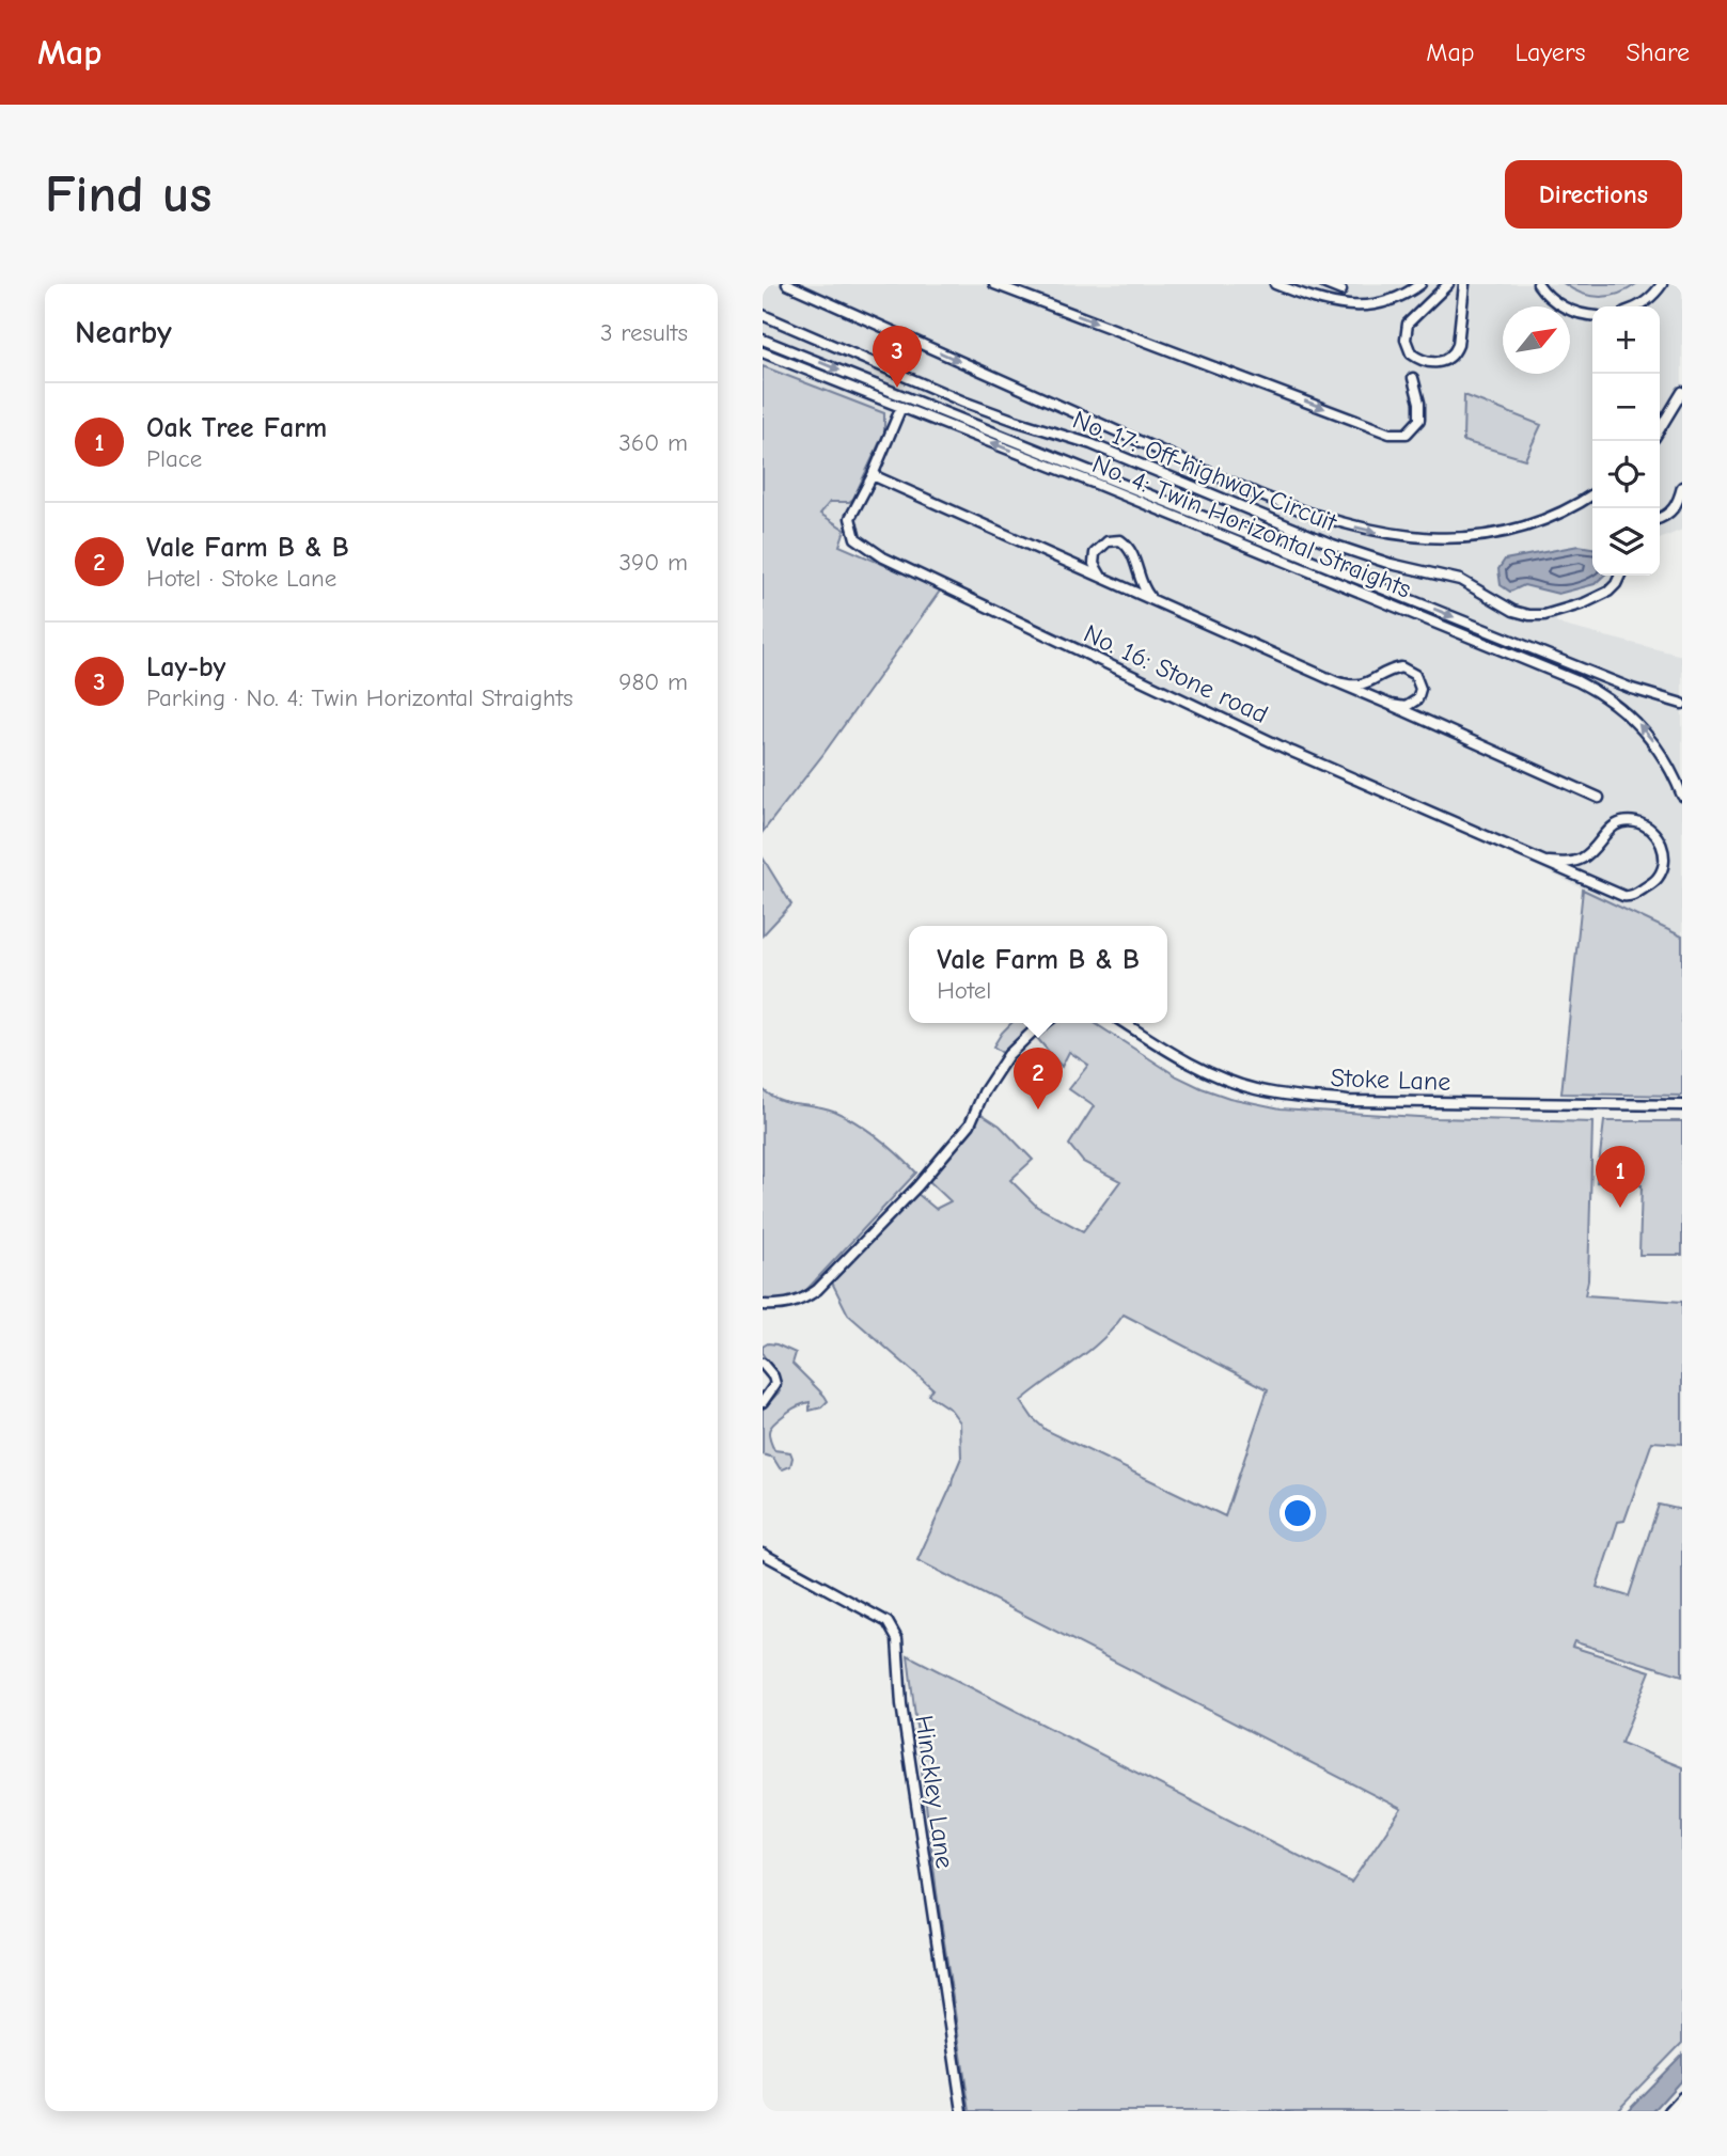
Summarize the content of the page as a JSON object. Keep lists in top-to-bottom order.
{
  "streets": {
    "street": [
      "No. 17: Off-highway Circuit",
      "No. 4: Twin Horizontal Straights",
      "No. 16: Stone road",
      "Stoke Lane",
      "Hinckley Lane"
    ]
  },
  "north": "top right",
  "page": {
    "header": "Map",
    "nav": ["Map", "Layers", "Share"],
    "buttons": "Directions",
    "title": "Find us",
    "heading": ["Nearby", "3 results"],
    "map_buttons": ["+", "−"],
    "pins": ["3", "2", "1"],
    "list": [
      {
        "mark": "1",
        "name": "Oak Tree Farm",
        "note": "Place",
        "value": "360 m"
      },
      {
        "mark": "2",
        "name": "Vale Farm B & B",
        "note": "Hotel · Stoke Lane",
        "value": "390 m"
      },
      {
        "mark": "3",
        "name": "Lay-by",
        "note": "Parking · No. 4: Twin Horizontal Straights",
        "value": "980 m"
      }
    ],
    "popup": ["Vale Farm B & B", "Hotel"]
  }
}
